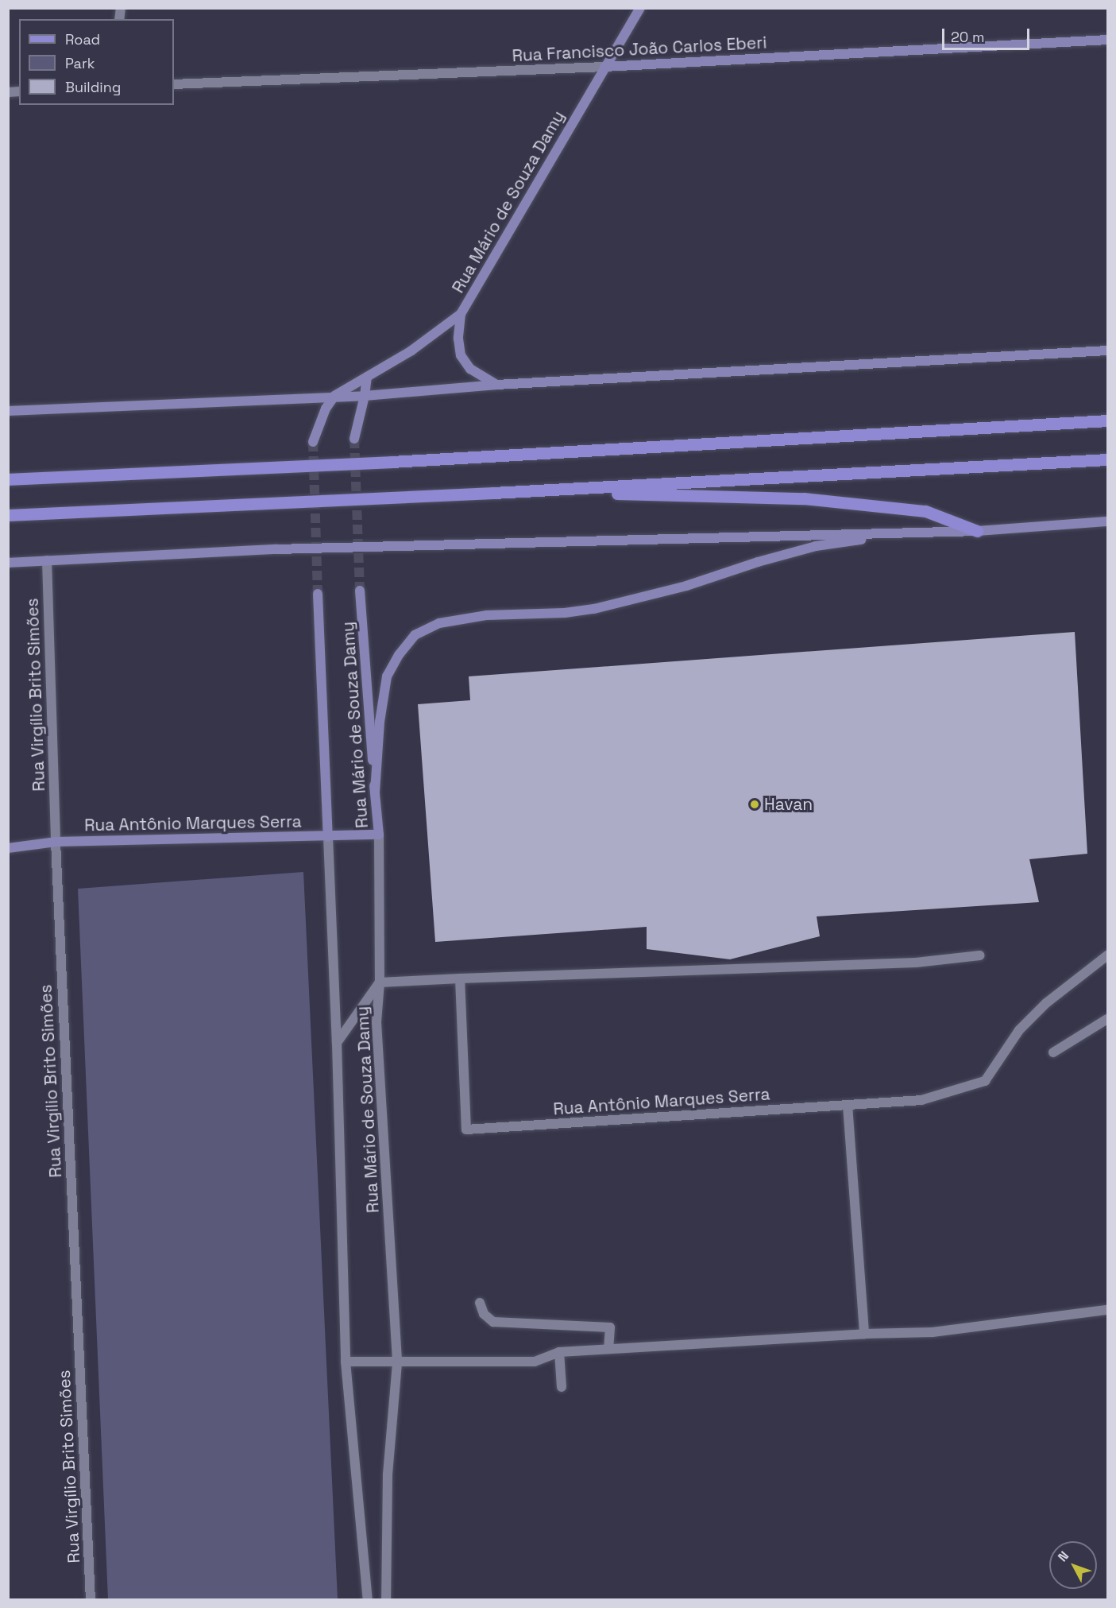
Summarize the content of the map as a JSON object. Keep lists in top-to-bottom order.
{
  "streets": {
    "main road": ["Rua Francisco João Carlos Eberi", "Rua Mário de Souza Damy", "Rua Antônio Marques Serra"],
    "street": ["Rua Virgílio Brito Simões"]
  },
  "crossings": [
    ["Rua Francisco João Carlos Eberi", "Rua Mário de Souza Damy"],
    ["Rua Mário de Souza Damy", "Rua Antônio Marques Serra"],
    ["Rua Virgílio Brito Simões", "Rua Antônio Marques Serra"]
  ],
  "places": ["Havan"],
  "legend": ["Road", "Park", "Building"],
  "scale_bar": "20 m",
  "north": "top left"
}
